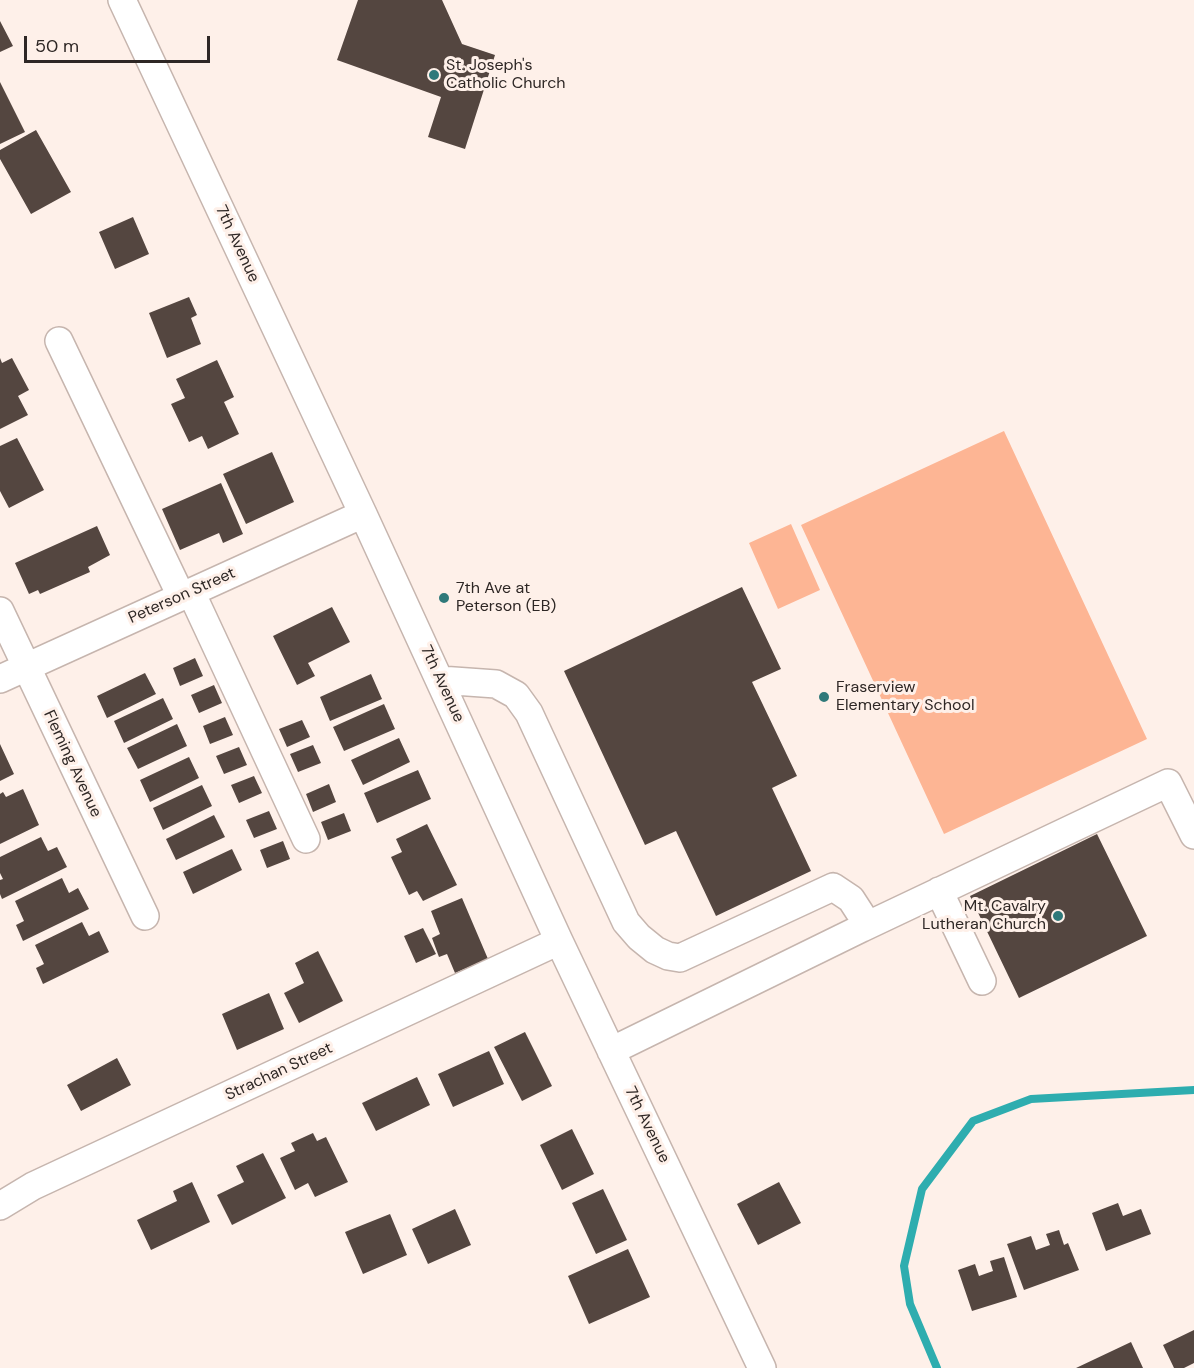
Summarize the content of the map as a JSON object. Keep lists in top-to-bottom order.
{
  "streets": {
    "street": [
      "7th Avenue",
      "Peterson Street",
      "Fleming Avenue",
      "Strachan Street"
    ]
  },
  "crossings": [
    ["7th Avenue", "Peterson Street"],
    ["7th Avenue", "Strachan Street"],
    ["Peterson Street", "Fleming Avenue"]
  ],
  "places": [
    "St. Joseph's Catholic Church",
    "7th Ave at Peterson (EB)",
    "Fraserview Elementary School",
    "Mt. Cavalry Lutheran Church"
  ],
  "scale_bar": "50 m"
}
